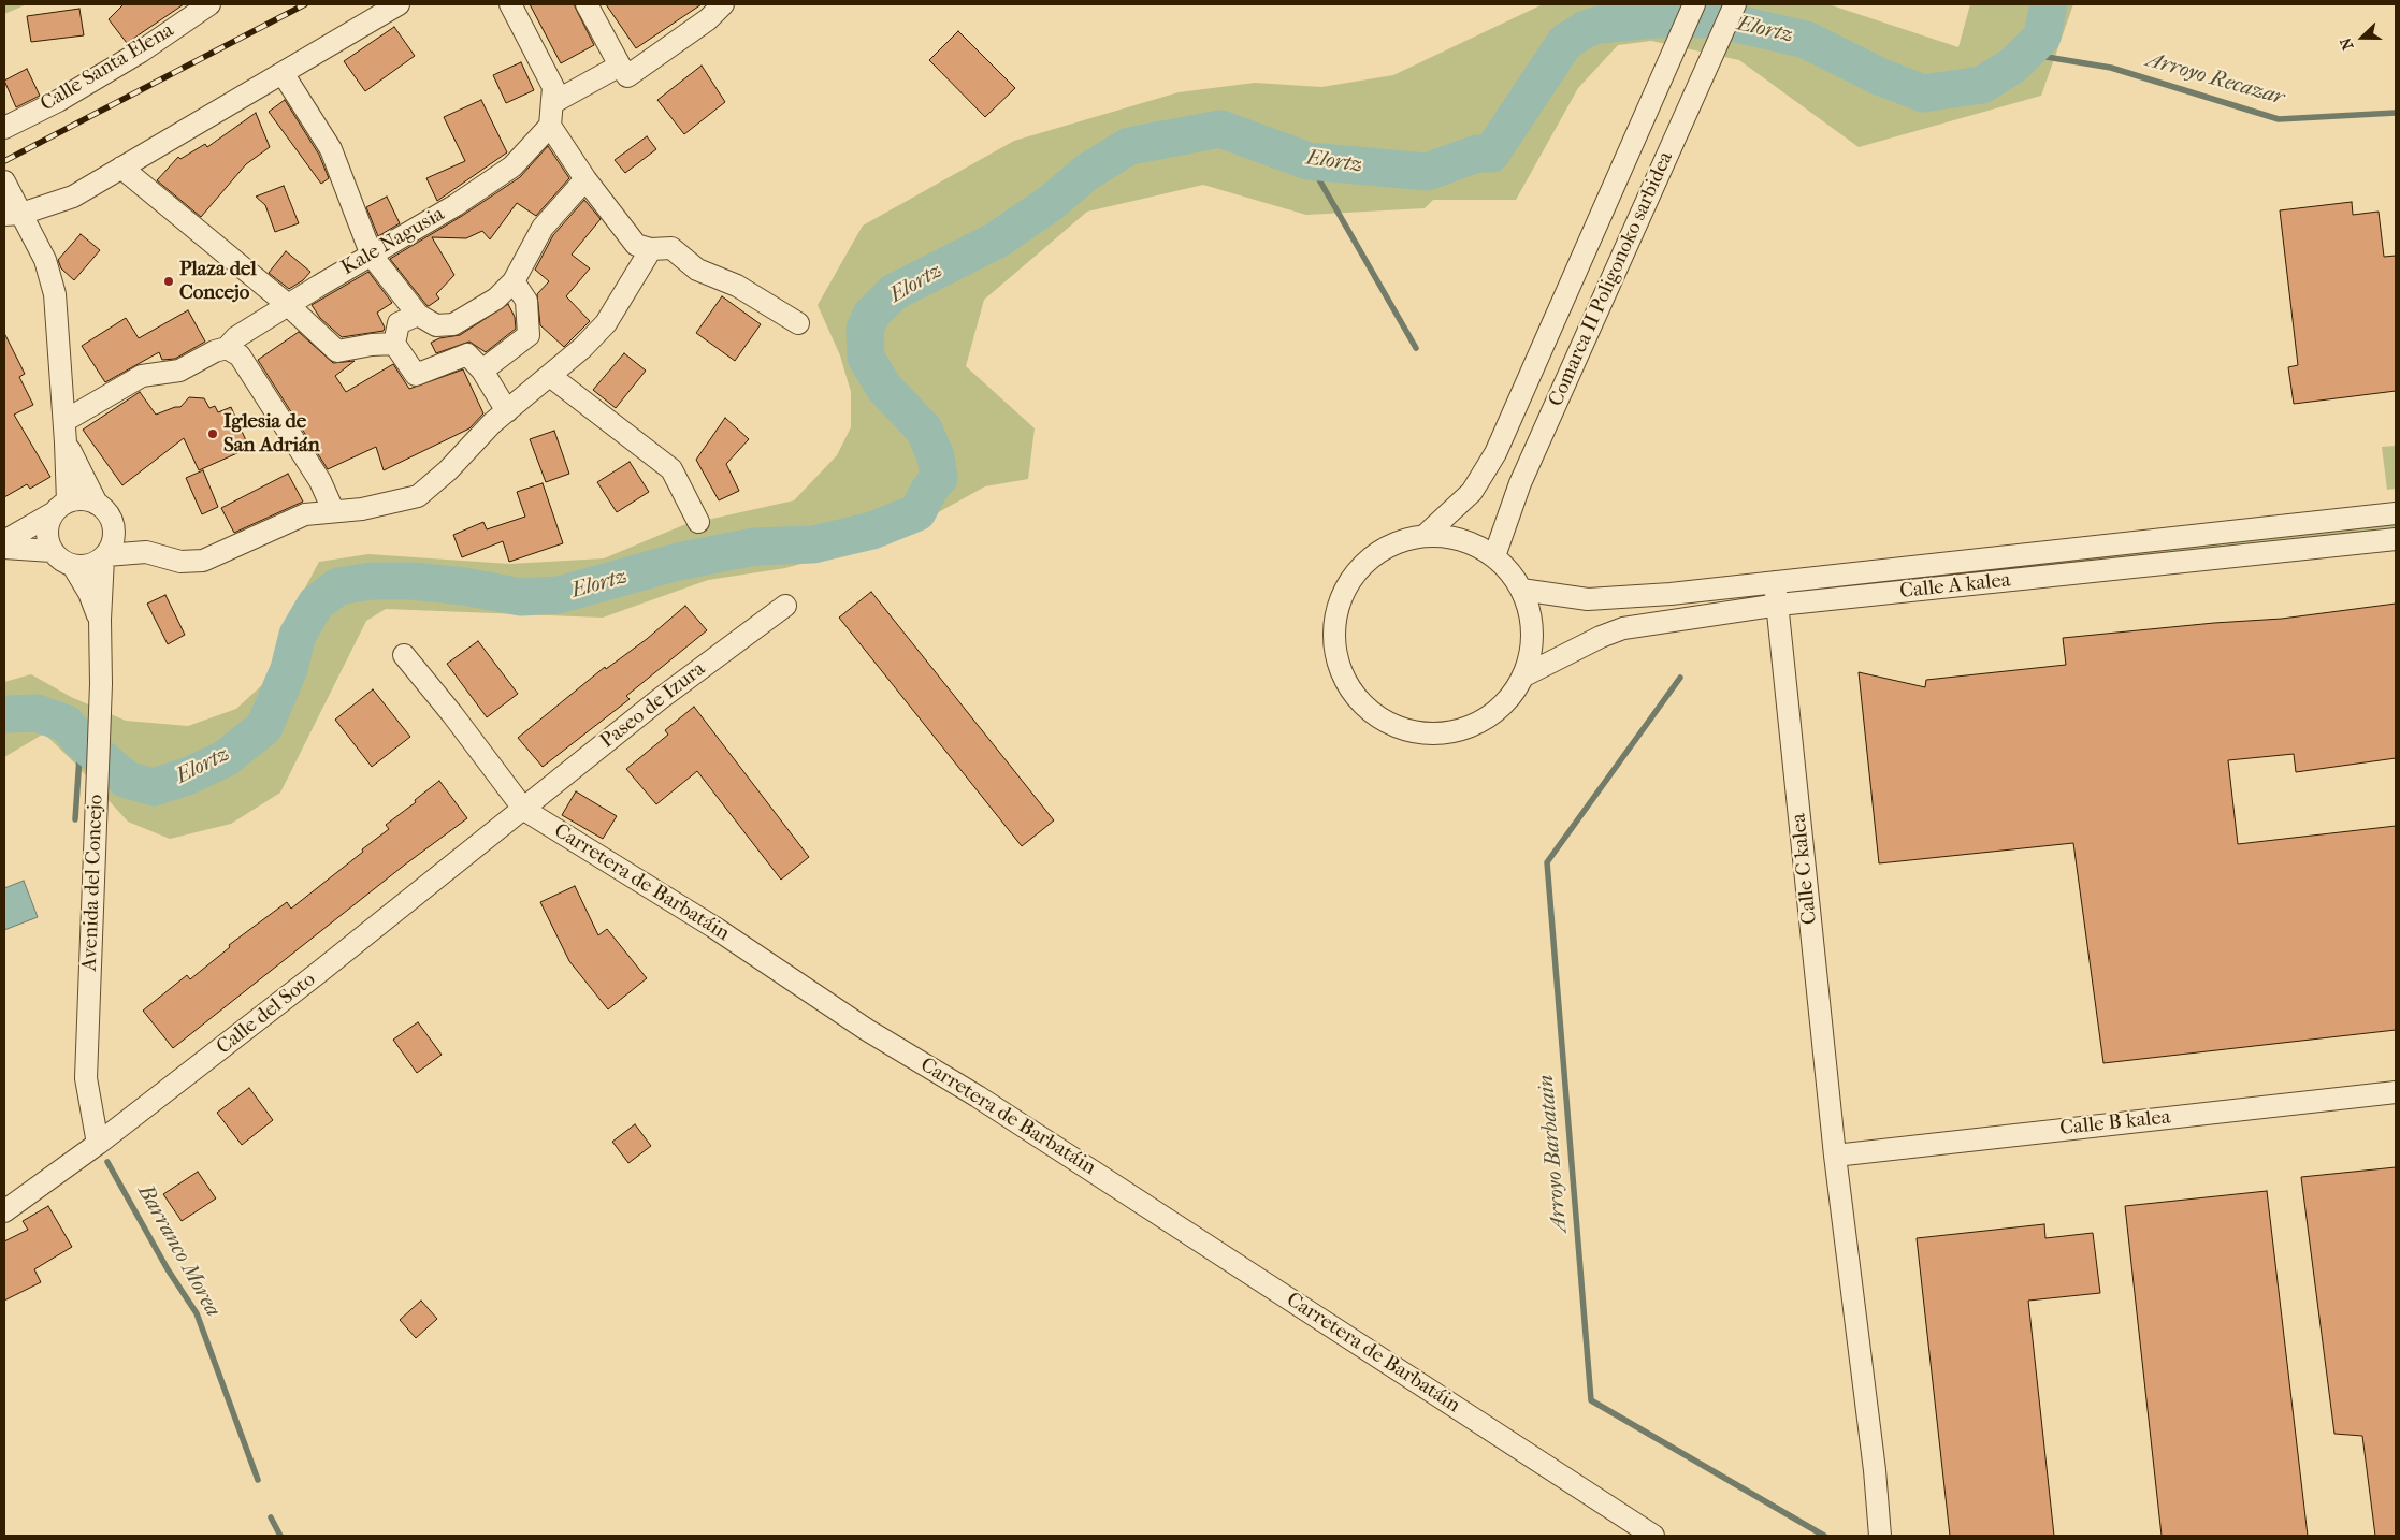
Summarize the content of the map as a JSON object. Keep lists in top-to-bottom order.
{
  "streets": {
    "street": [
      "Calle Santa Elena",
      "Kale Nagusia",
      "Comarca II Poligonoko sarbidea",
      "Calle A kalea",
      "Paseo de Izura",
      "Calle C kalea",
      "Avenida del Concejo",
      "Carretera de Barbatáin",
      "Calle del Soto",
      "Calle B kalea"
    ]
  },
  "crossings": [
    ["Calle A kalea", "Calle C kalea"],
    ["Paseo de Izura", "Carretera de Barbatáin"],
    ["Paseo de Izura", "Calle del Soto"],
    ["Calle C kalea", "Calle B kalea"],
    ["Avenida del Concejo", "Calle del Soto"],
    ["Carretera de Barbatáin", "Calle del Soto"]
  ],
  "water": [
    "Elortz",
    "Arroyo Recazar",
    "Arroyo Barbatain",
    "Barranco Morea"
  ],
  "places": ["Plaza del Concejo", "Iglesia de San Adrián"],
  "north": "left"
}
